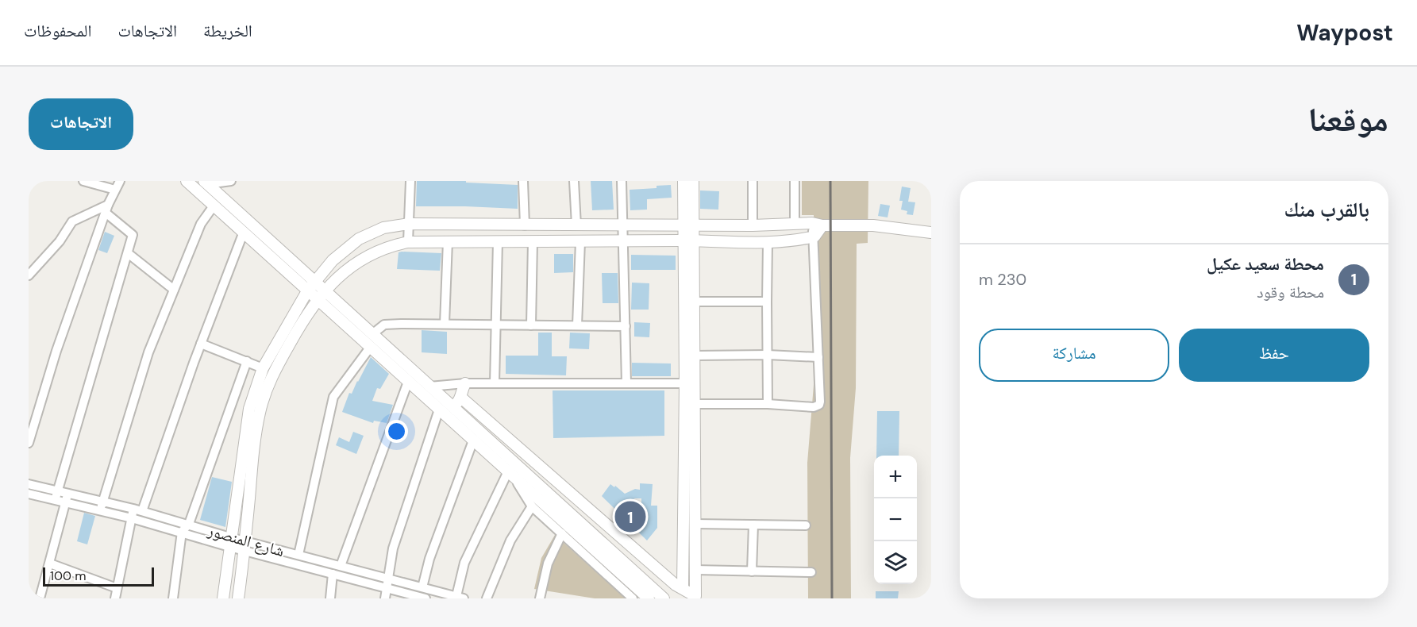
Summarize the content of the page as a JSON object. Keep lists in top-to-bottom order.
{
  "streets": {
    "street": ["شارع المنصور"]
  },
  "scale_bar": "100 m",
  "page": {
    "header": "Waypost",
    "nav": ["الخريطة", "الاتجاهات", "المحفوظات"],
    "title": "موقعنا",
    "buttons": [
      "الاتجاهات",
      ["حفظ", "مشاركة"]
    ],
    "heading": "بالقرب منك",
    "list": [
      {
        "mark": "1",
        "name": "محطة سعيد عكيل",
        "note": "محطة وقود",
        "value": "230 m"
      }
    ],
    "map_buttons": ["+", "−"],
    "pins": "1",
    "scale": "100 m"
  }
}
